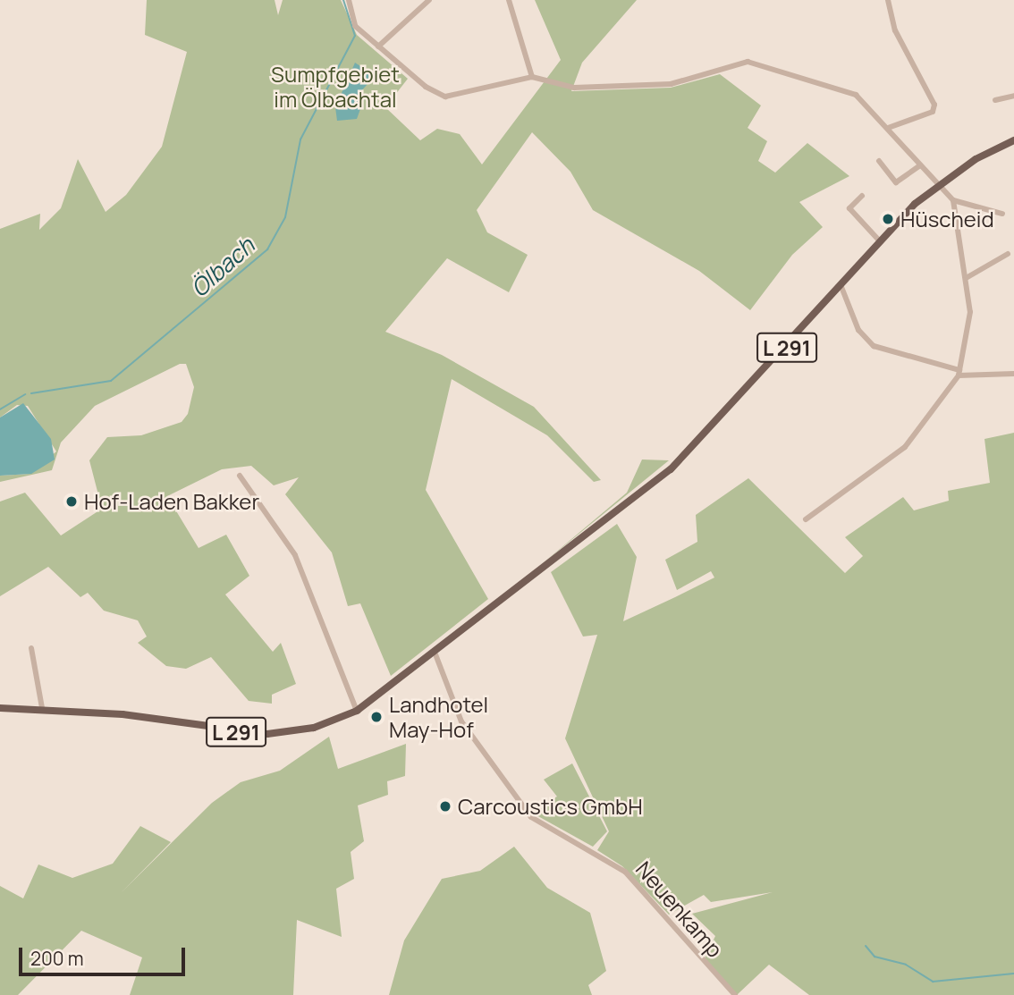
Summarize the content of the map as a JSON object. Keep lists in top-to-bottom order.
{
  "streets": {
    "main road": ["L 291"],
    "street": ["Neuenkamp"]
  },
  "crossings": [
    ["L 291", "Neuenkamp"]
  ],
  "water": ["Ölbach"],
  "parks": ["Sumpfgebiet im Ölbachtal"],
  "places": [
    "Hüscheid",
    "Hof-Laden Bakker",
    "Landhotel May-Hof",
    "Carcoustics GmbH"
  ],
  "scale_bar": "200 m"
}
